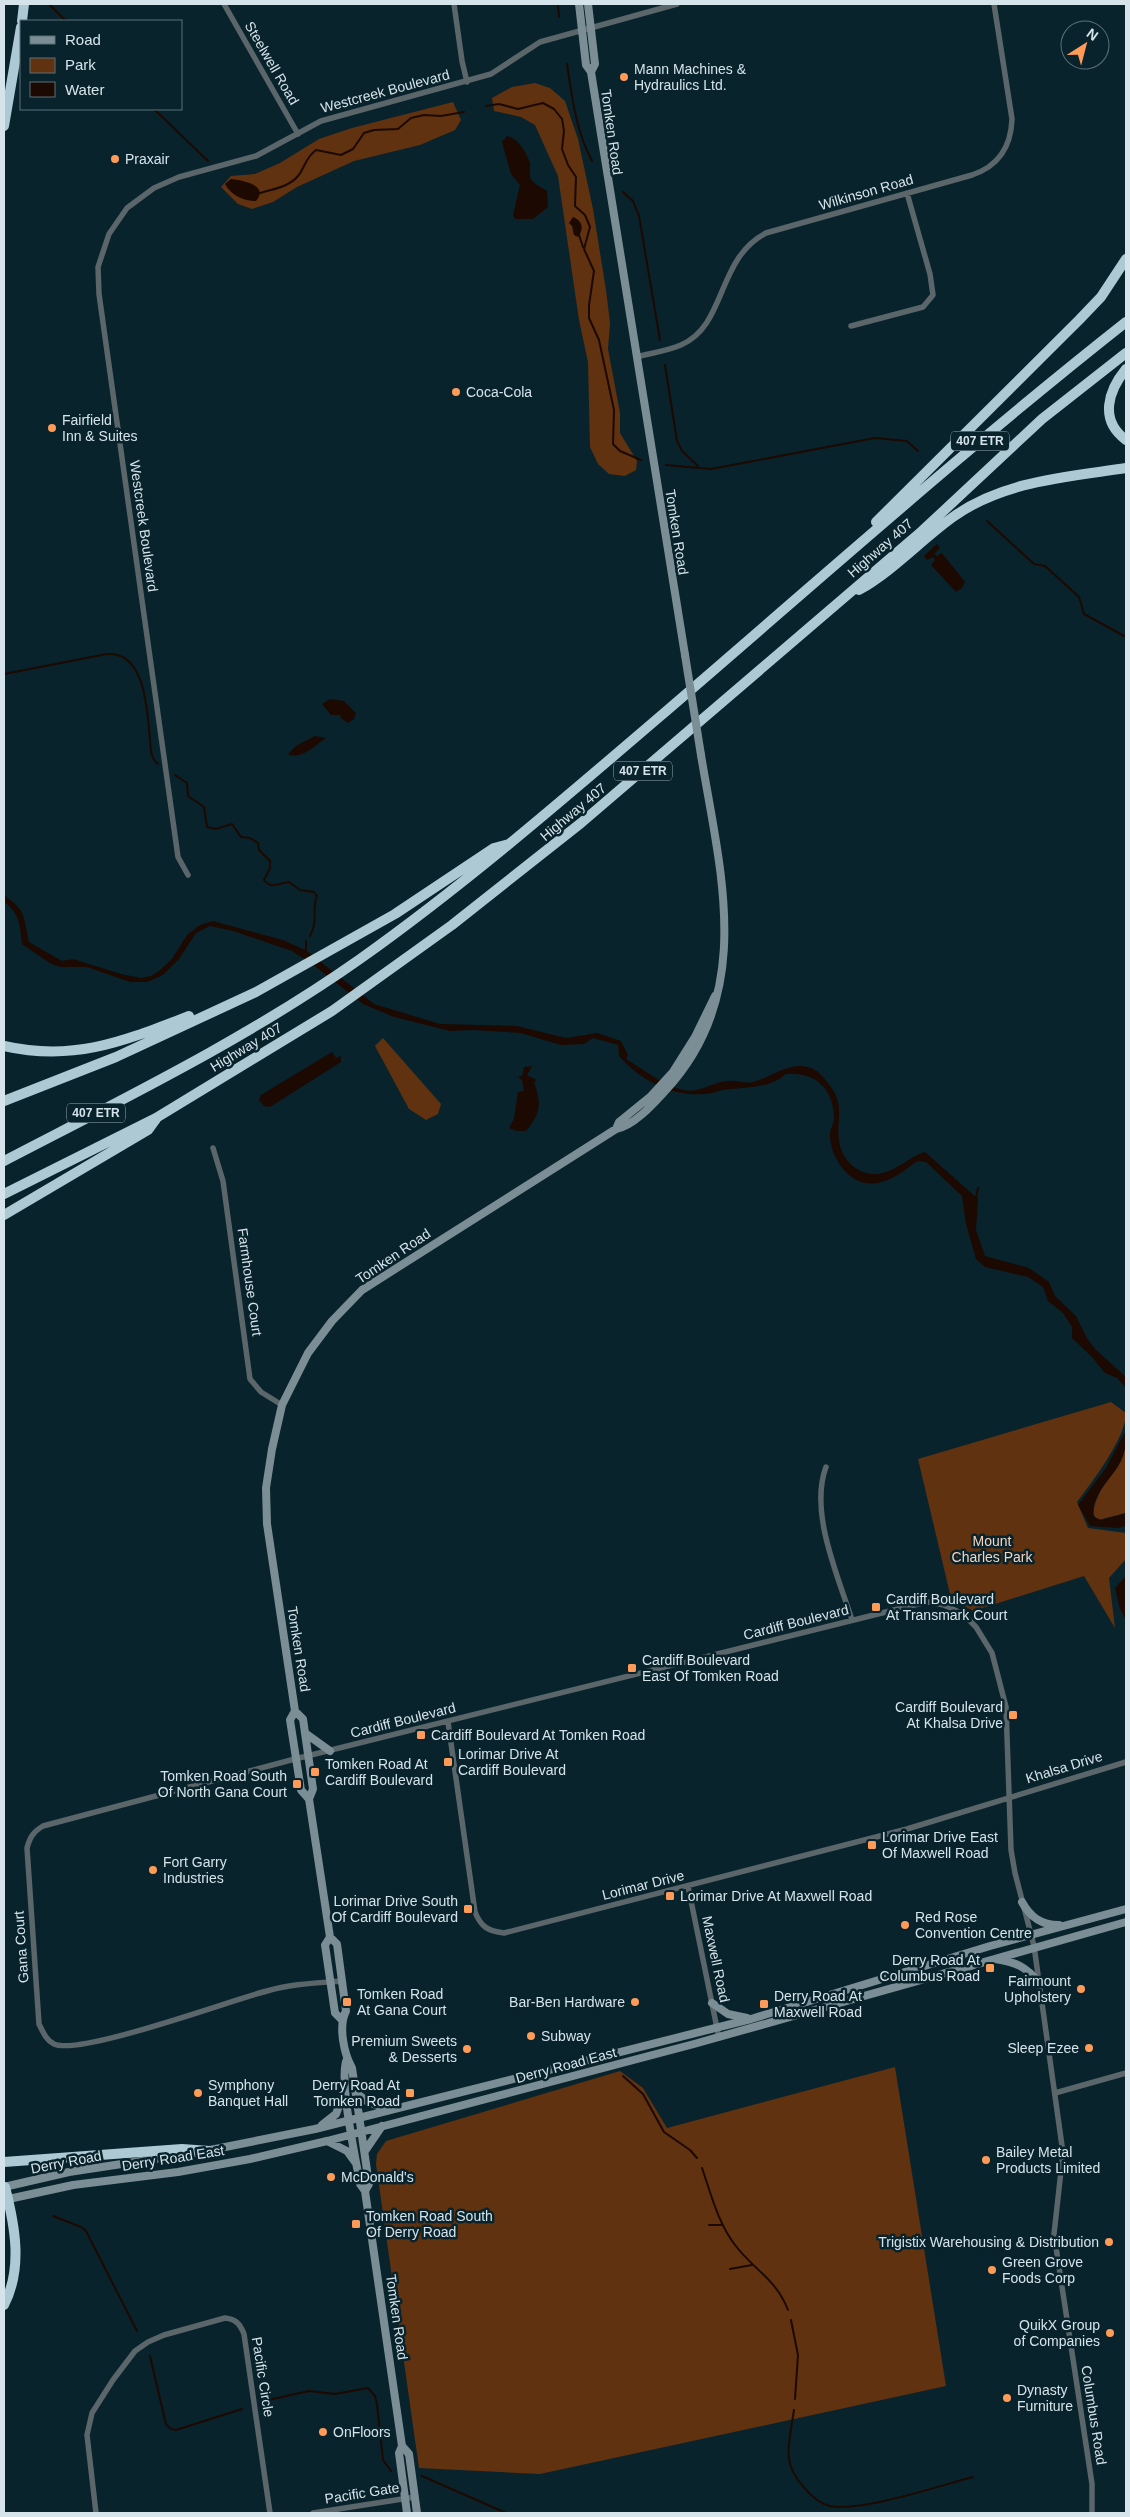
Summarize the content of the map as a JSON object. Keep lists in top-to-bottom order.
{
  "streets": {
    "highway": ["407 ETR", "Highway 407"],
    "main road": ["Tomken Road", "Derry Road East", "Derry Road"],
    "street": [
      "Steelwell Road",
      "Westcreek Boulevard",
      "Wilkinson Road",
      "Farmhouse Court",
      "Cardiff Boulevard",
      "Khalsa Drive",
      "Lorimar Drive",
      "Gana Court",
      "Maxwell Road",
      "Pacific Circle",
      "Columbus Road",
      "Pacific Gate"
    ]
  },
  "crossings": [
    ["Steelwell Road", "Westcreek Boulevard"],
    ["Westcreek Boulevard", "Tomken Road"],
    ["Tomken Road", "Wilkinson Road"],
    ["Tomken Road", "Farmhouse Court"],
    ["Tomken Road", "Cardiff Boulevard"],
    ["Tomken Road", "Gana Court"],
    ["Tomken Road", "Derry Road East"],
    ["Tomken Road", "Pacific Gate"],
    ["Cardiff Boulevard", "Khalsa Drive"],
    ["Cardiff Boulevard", "Lorimar Drive"],
    ["Cardiff Boulevard", "Gana Court"],
    ["Cardiff Boulevard", "Derry Road East"],
    ["Cardiff Boulevard", "Columbus Road"],
    ["Khalsa Drive", "Lorimar Drive"],
    ["Lorimar Drive", "Maxwell Road"],
    ["Maxwell Road", "Derry Road East"],
    ["Derry Road East", "Derry Road"],
    ["Derry Road East", "Columbus Road"]
  ],
  "parks": ["Mount Charles Park"],
  "places": {
    "other": [
      "Mann Machines & Hydraulics Ltd.",
      "Praxair",
      "Coca-Cola",
      "Fairfield Inn & Suites",
      "Fort Garry Industries",
      "Red Rose Convention Centre",
      "Fairmount Upholstery",
      "Bar-Ben Hardware",
      "Subway",
      "Sleep Ezee",
      "Premium Sweets & Desserts",
      "Symphony Banquet Hall",
      "Bailey Metal Products Limited",
      "McDonald's",
      "Trigistix Warehousing & Distribution",
      "Green Grove Foods Corp",
      "QuikX Group of Companies",
      "Dynasty Furniture",
      "OnFloors"
    ],
    "transit": [
      "Cardiff Boulevard At Transmark Court",
      "Cardiff Boulevard East Of Tomken Road",
      "Cardiff Boulevard At Khalsa Drive",
      "Cardiff Boulevard At Tomken Road",
      "Lorimar Drive At Cardiff Boulevard",
      "Tomken Road At Cardiff Boulevard",
      "Tomken Road South Of North Gana Court",
      "Lorimar Drive East Of Maxwell Road",
      "Lorimar Drive At Maxwell Road",
      "Lorimar Drive South Of Cardiff Boulevard",
      "Derry Road At Columbus Road",
      "Tomken Road At Gana Court",
      "Derry Road At Maxwell Road",
      "Derry Road At Tomken Road",
      "Tomken Road South Of Derry Road"
    ]
  },
  "legend": ["Road", "Park", "Water"],
  "north": "top right"
}
